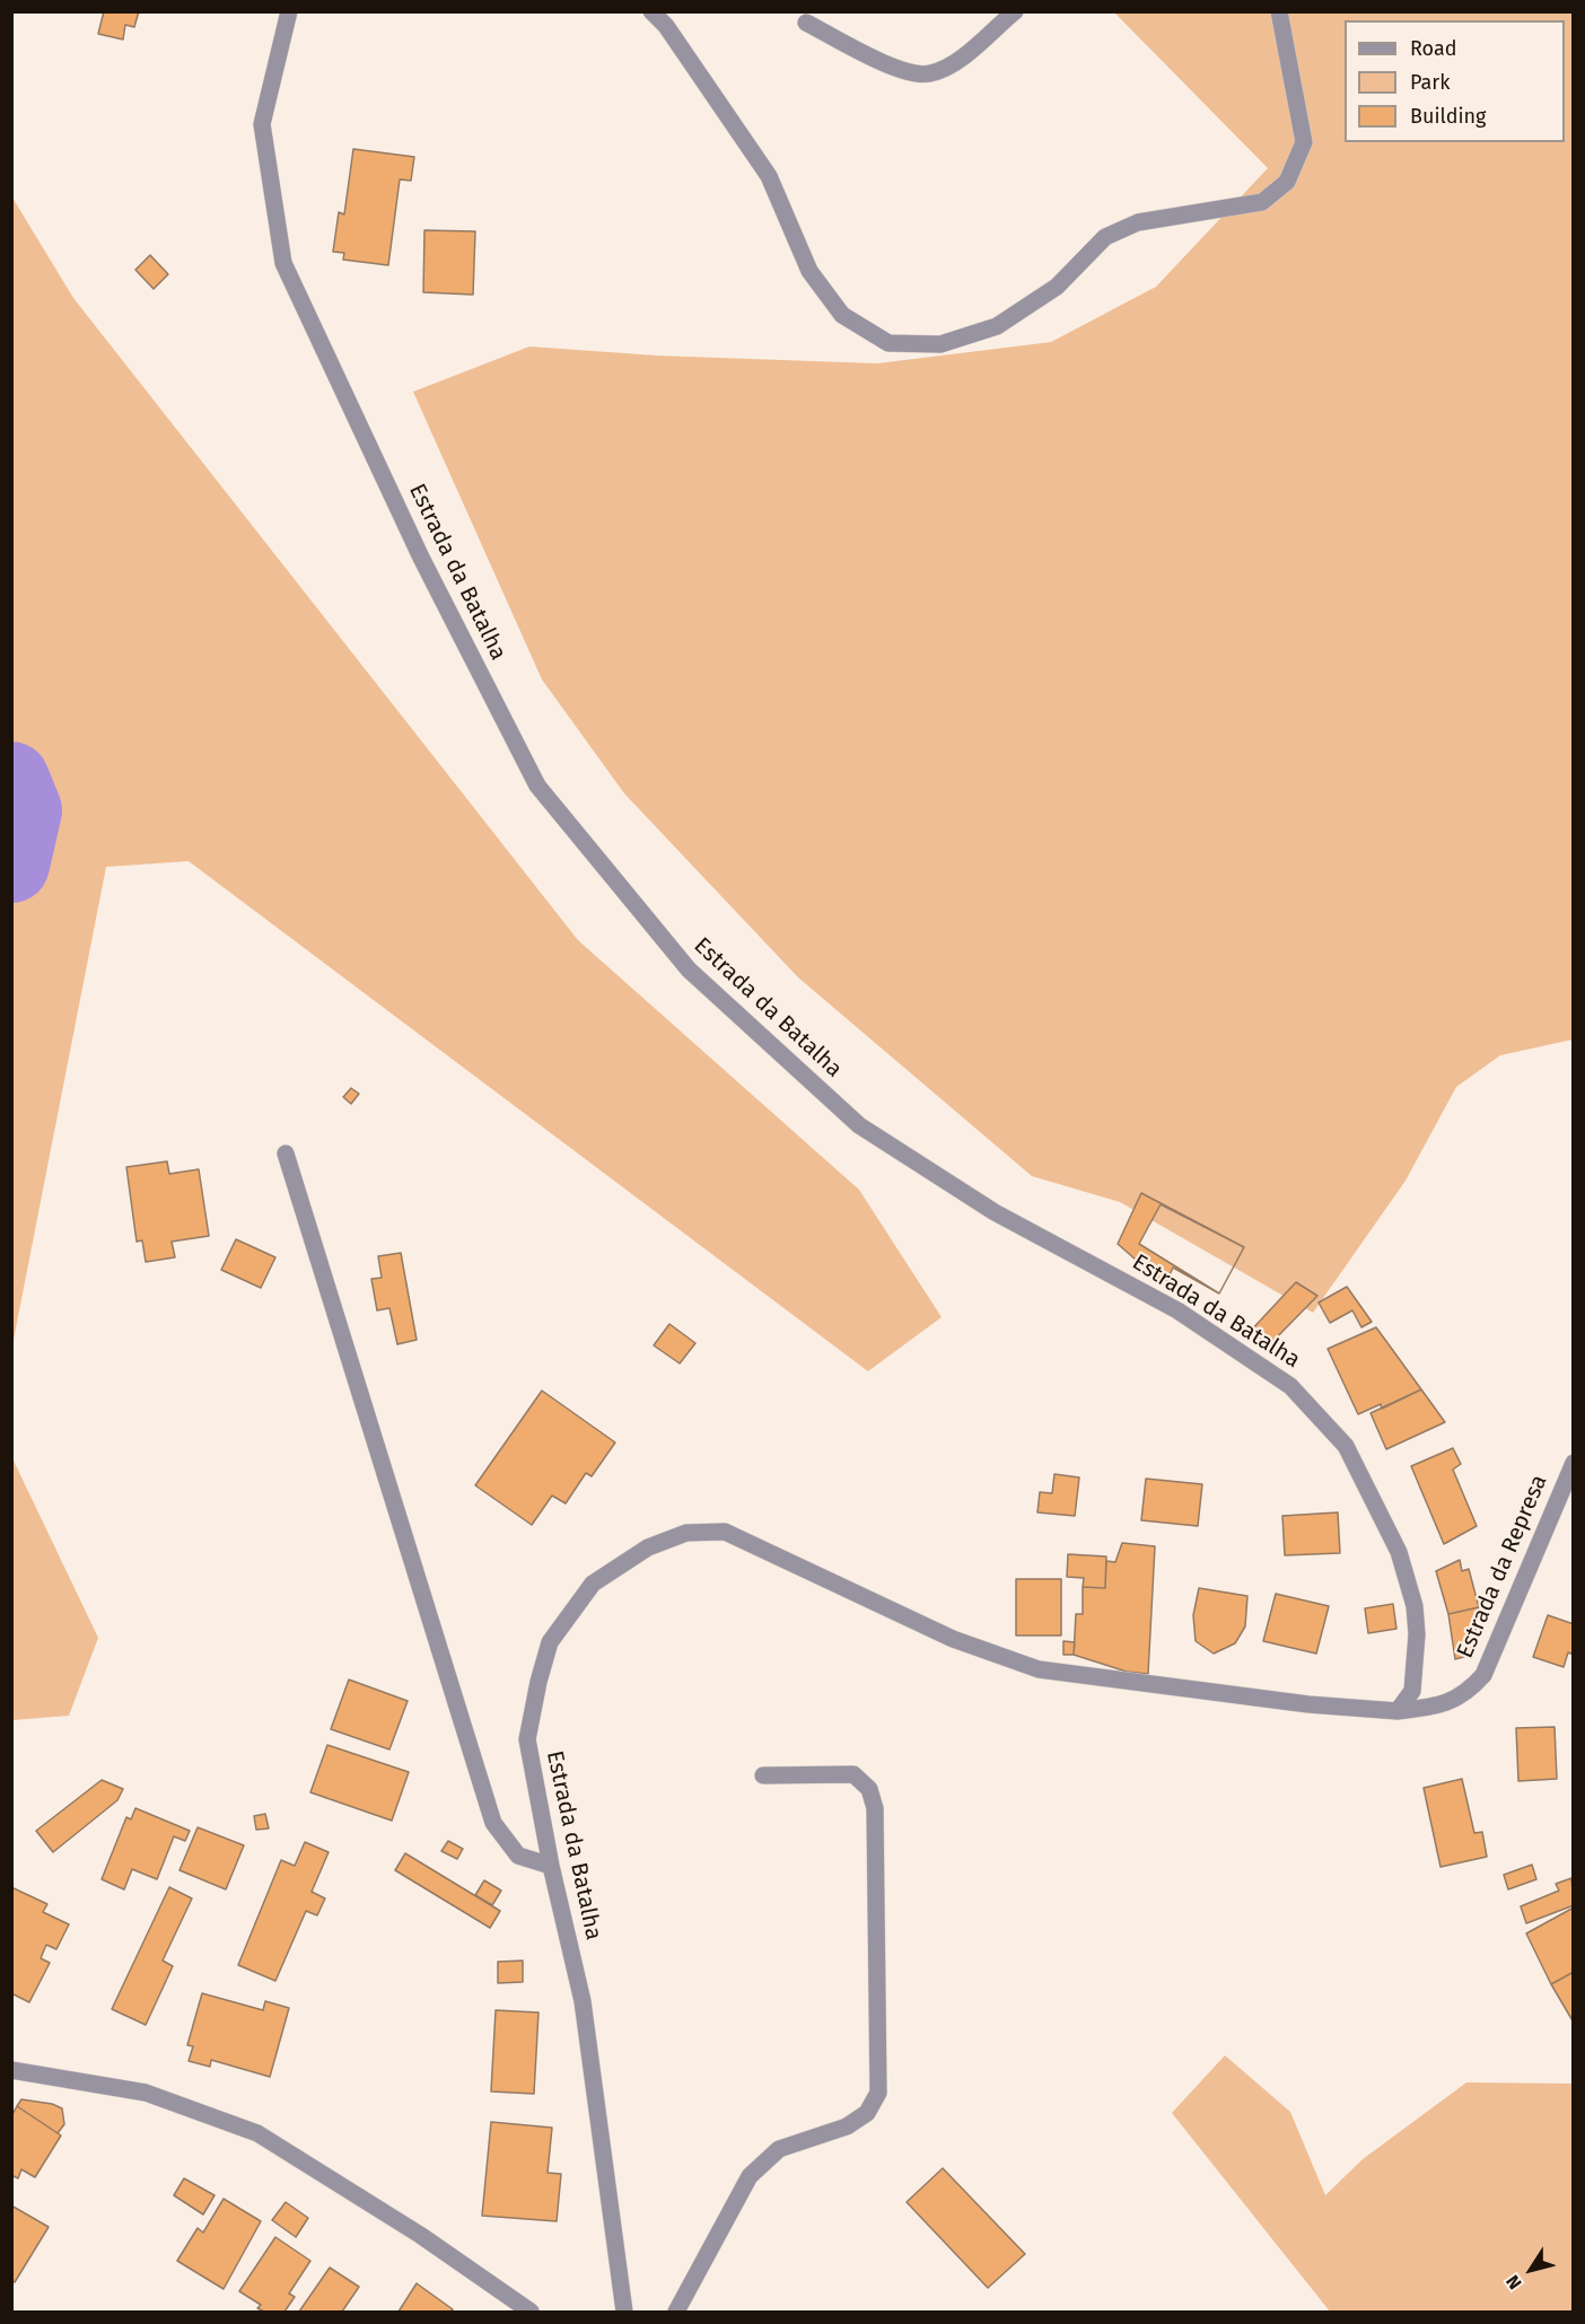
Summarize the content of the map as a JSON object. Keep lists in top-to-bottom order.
{
  "streets": {
    "street": ["Estrada da Batalha", "Estrada da Represa"]
  },
  "crossings": [
    ["Estrada da Batalha", "Estrada da Represa"]
  ],
  "legend": ["Road", "Park", "Building"],
  "north": "bottom left"
}
